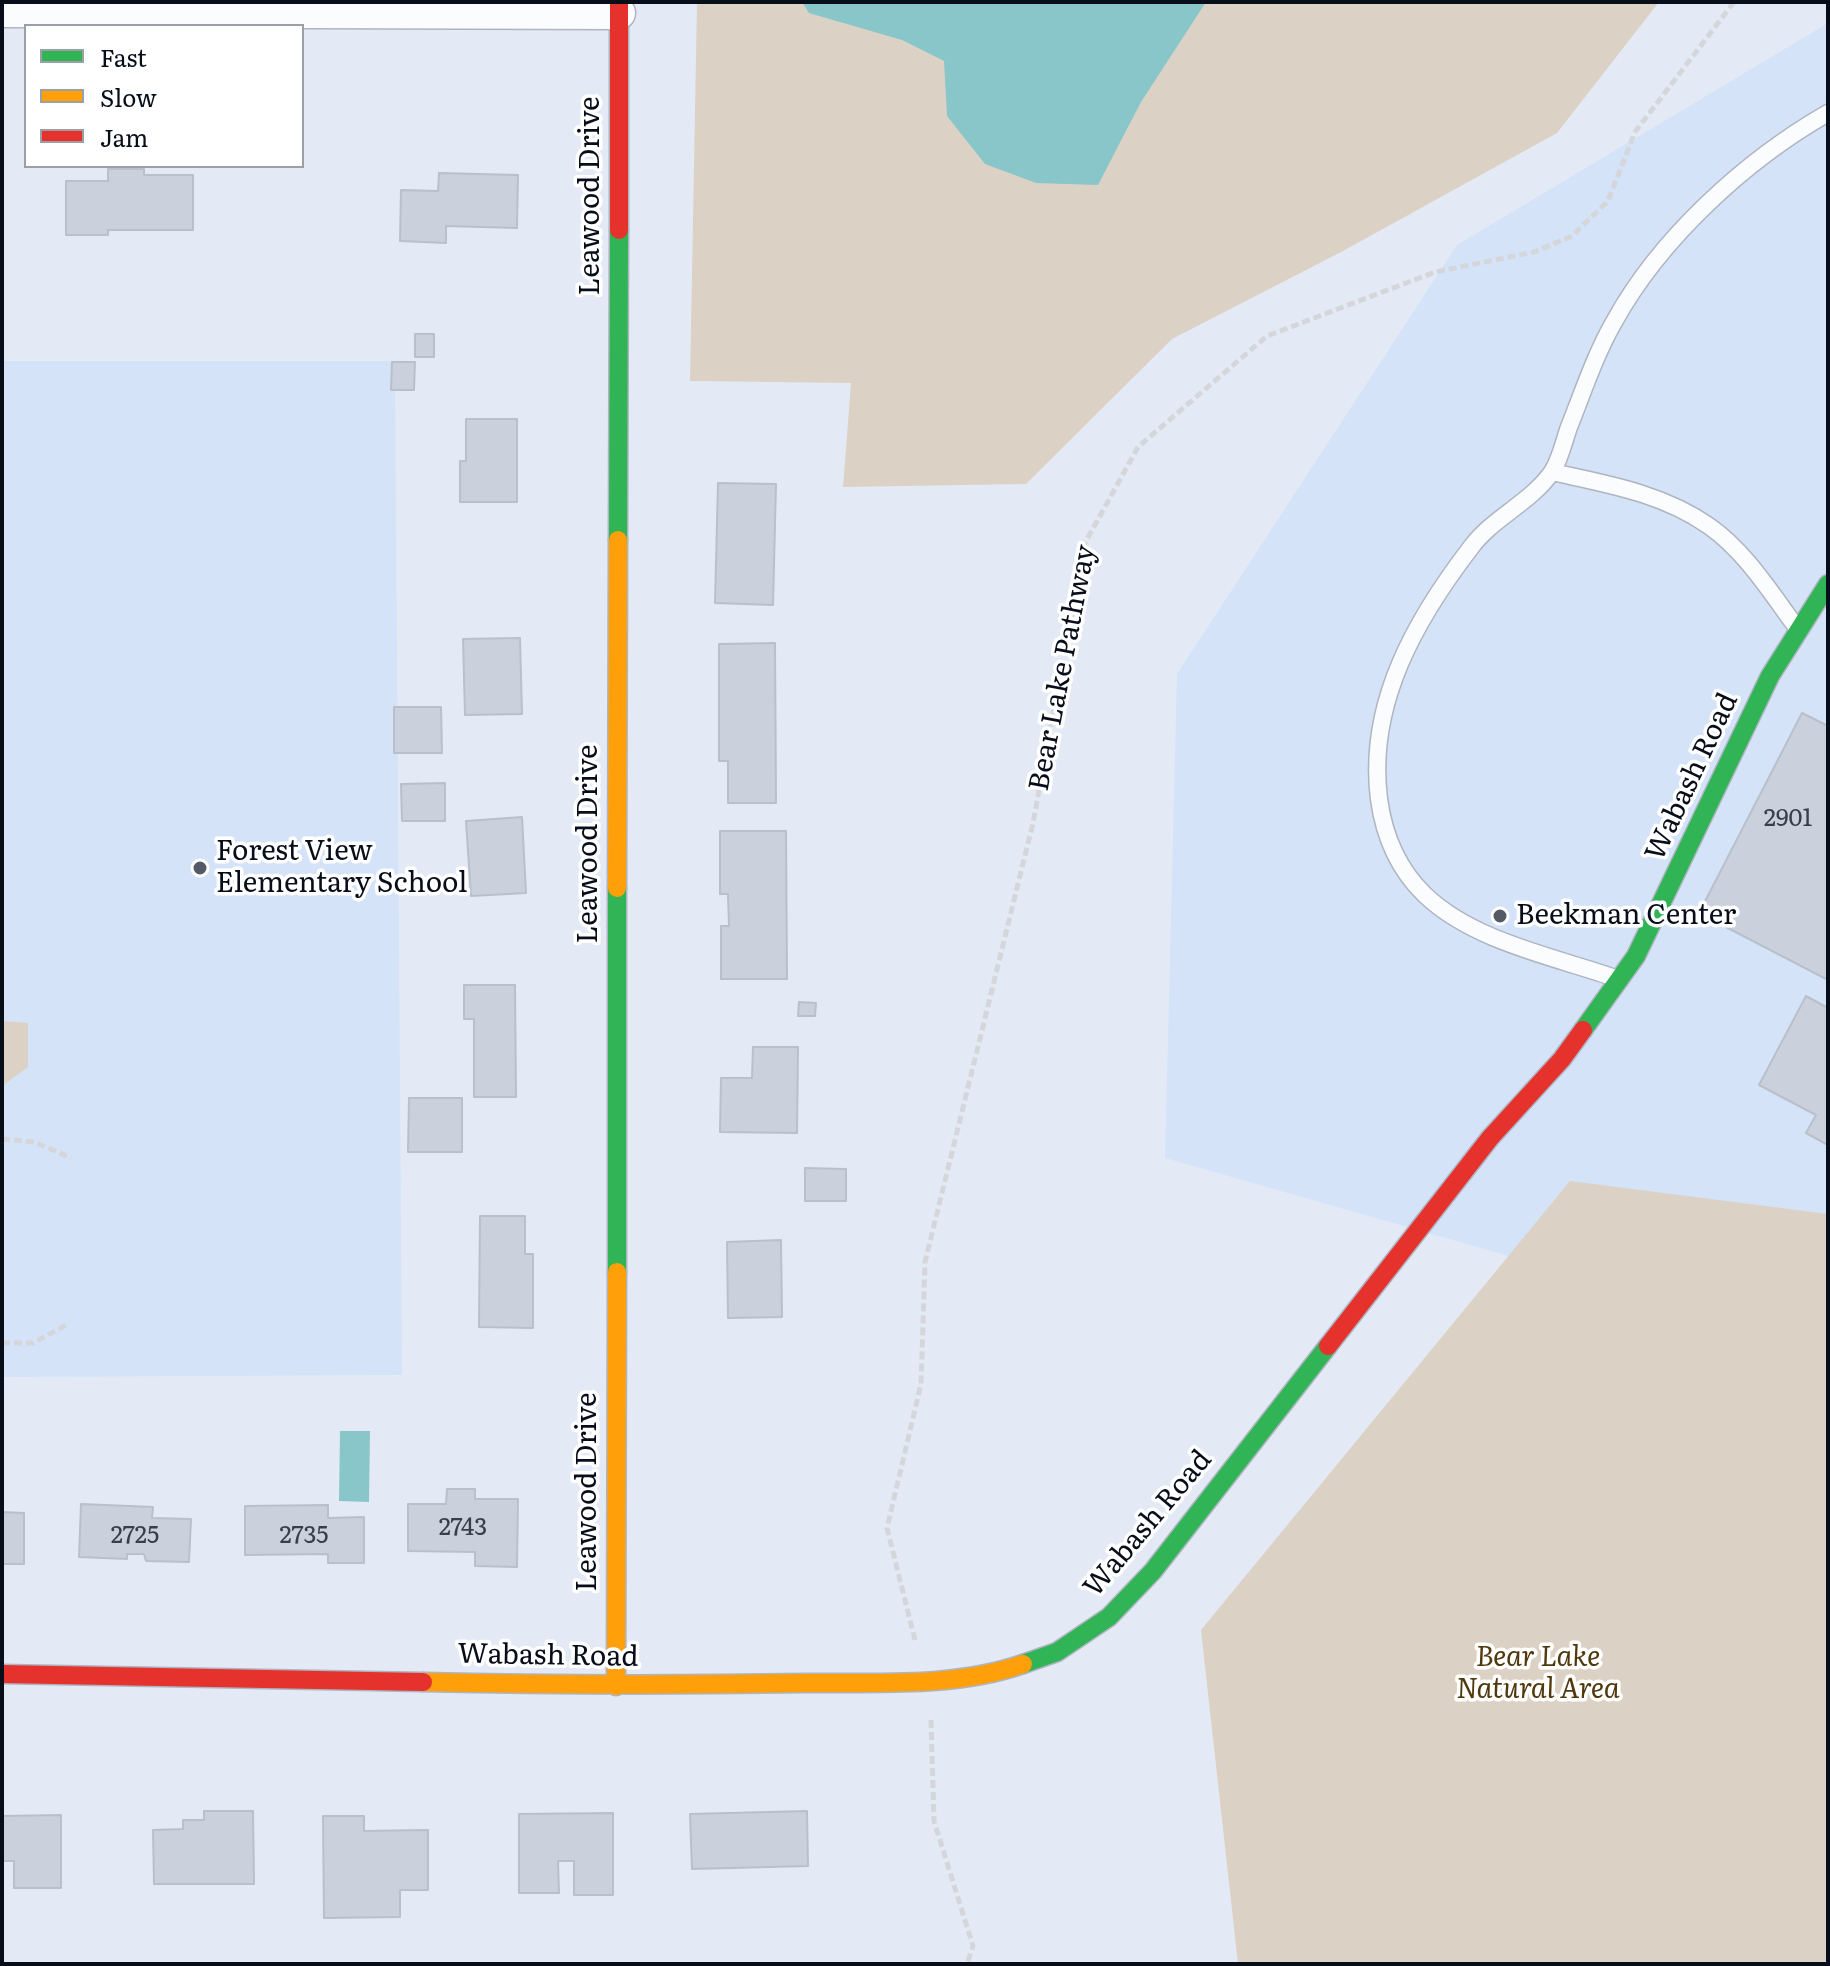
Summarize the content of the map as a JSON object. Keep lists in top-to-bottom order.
{
  "streets": {
    "street": ["Leawood Drive", "Wabash Road"],
    "path": ["Bear Lake Pathway"]
  },
  "crossings": [
    ["Leawood Drive", "Wabash Road"]
  ],
  "parks": ["Bear Lake Natural Area"],
  "places": ["Forest View Elementary School", "Beekman Center"],
  "house_numbers": [
    "2901",
    "2743",
    "2725",
    "2735"
  ],
  "legend": ["Fast", "Slow", "Jam"]
}
